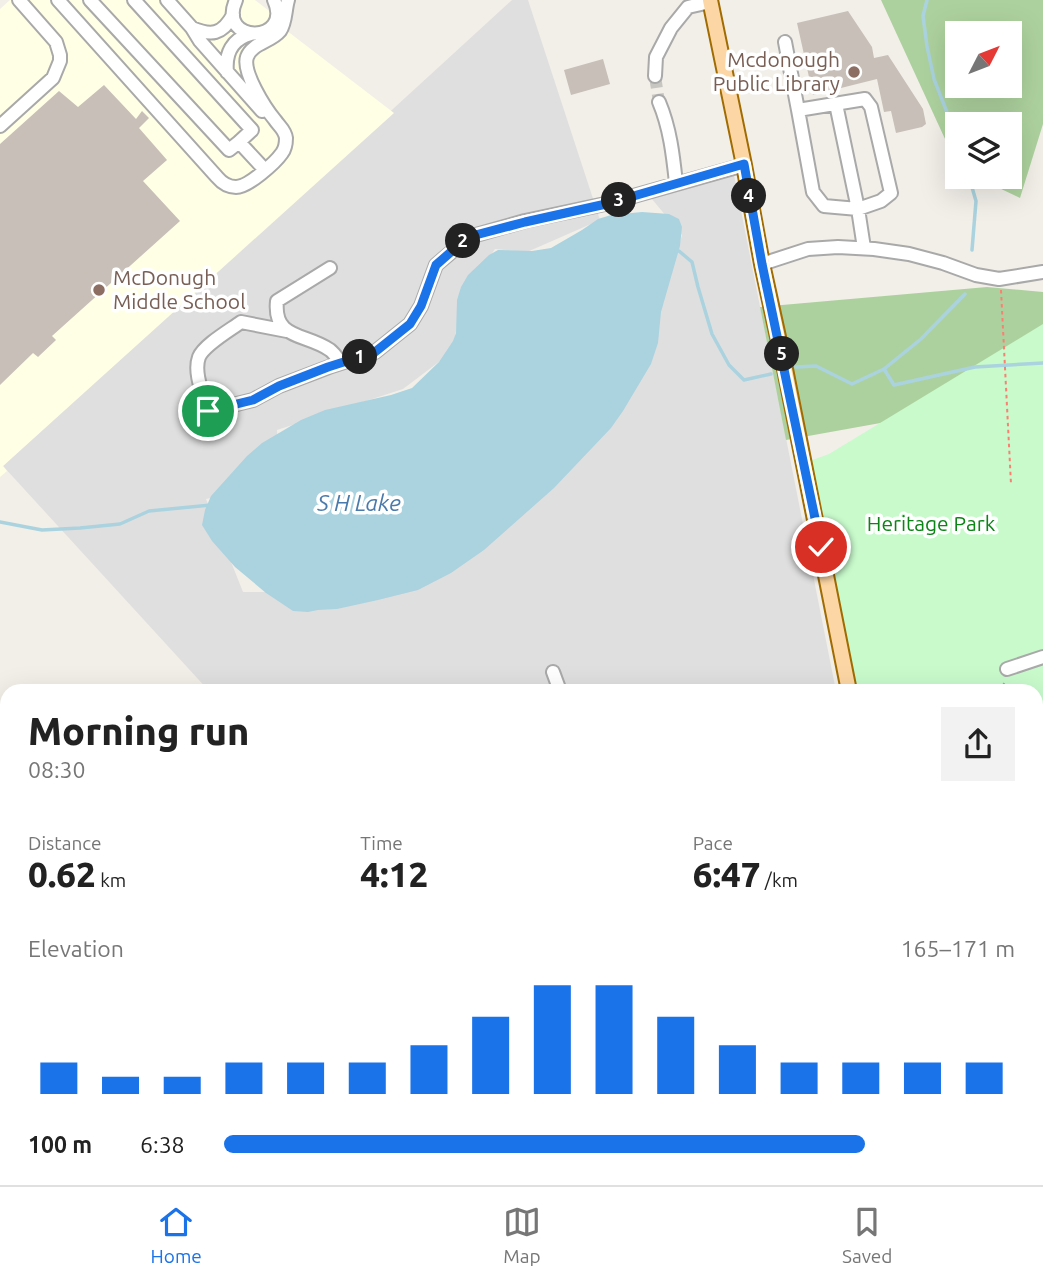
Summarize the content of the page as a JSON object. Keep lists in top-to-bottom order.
{
  "water": ["S H Lake"],
  "parks": ["Heritage Park"],
  "places": ["Mcdonough Public Library", "McDonugh Middle School"],
  "north": "top right",
  "page": {
    "pins": [
      "4",
      "3",
      "2",
      "5",
      "1"
    ],
    "heading": ["Morning run", "08:30"],
    "stats": [
      ["Distance", "0.62 km"],
      ["Time", "4:12"],
      ["Pace", "6:47 /km"]
    ],
    "chart": ["Elevation", "165–171 m"],
    "list": [
      {
        "name": "100 m",
        "note": "6:38"
      }
    ],
    "tabs": ["Home", "Map", "Saved"]
  }
}
